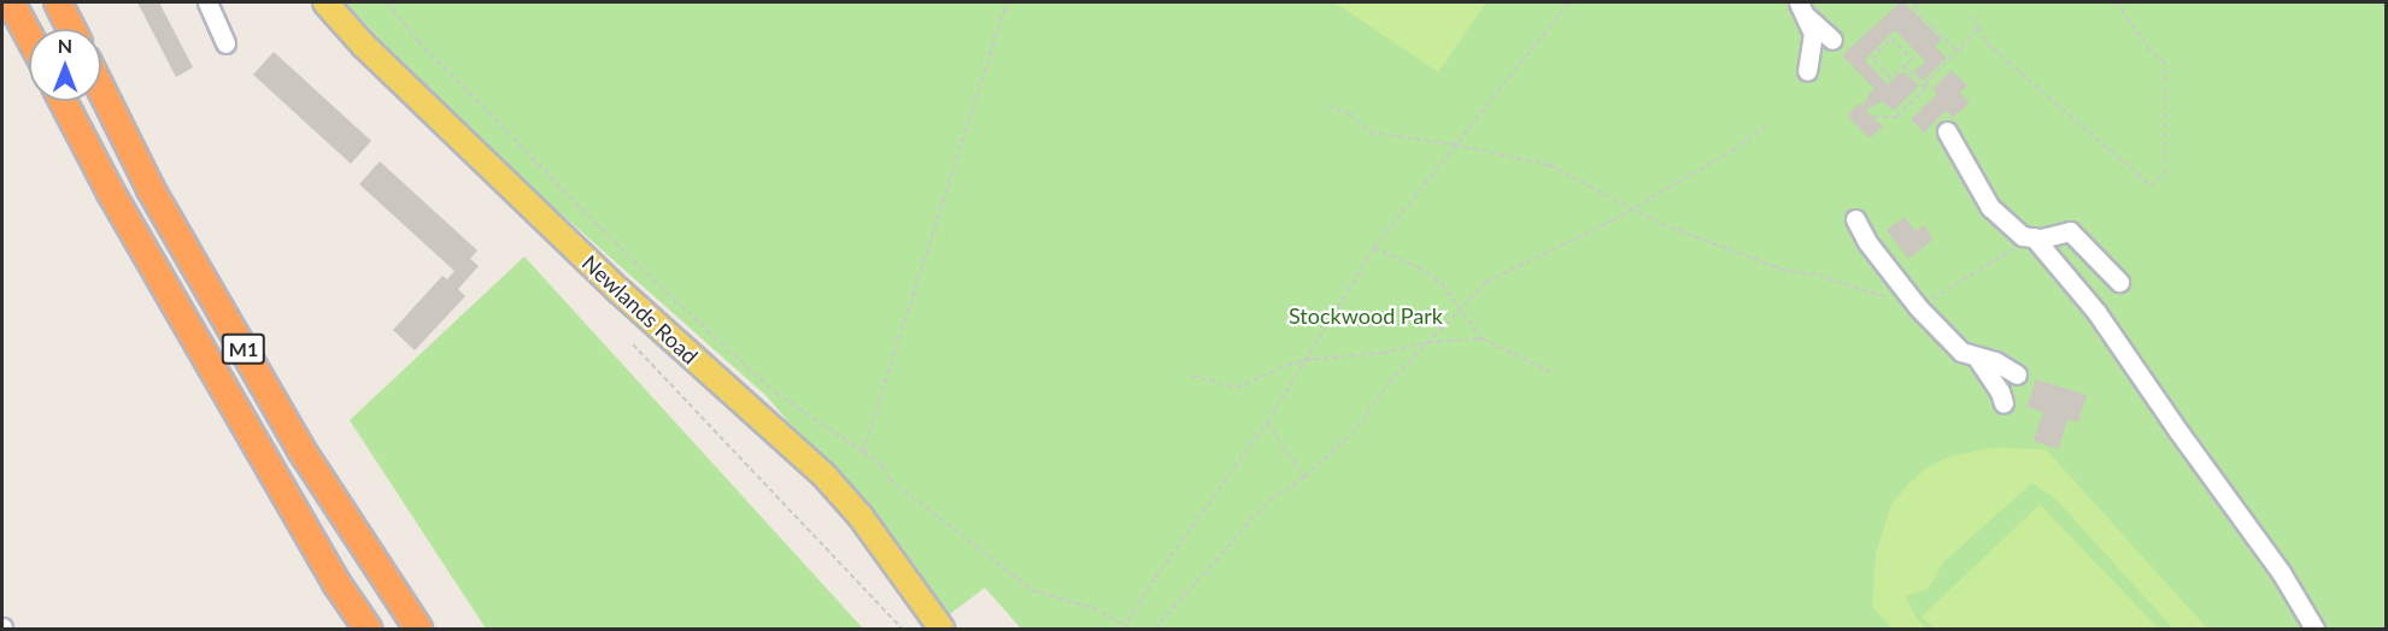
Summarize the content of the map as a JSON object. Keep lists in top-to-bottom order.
{
  "streets": {
    "highway": ["M1"],
    "main road": ["Newlands Road"]
  },
  "parks": ["Stockwood Park"],
  "north": "top"
}
